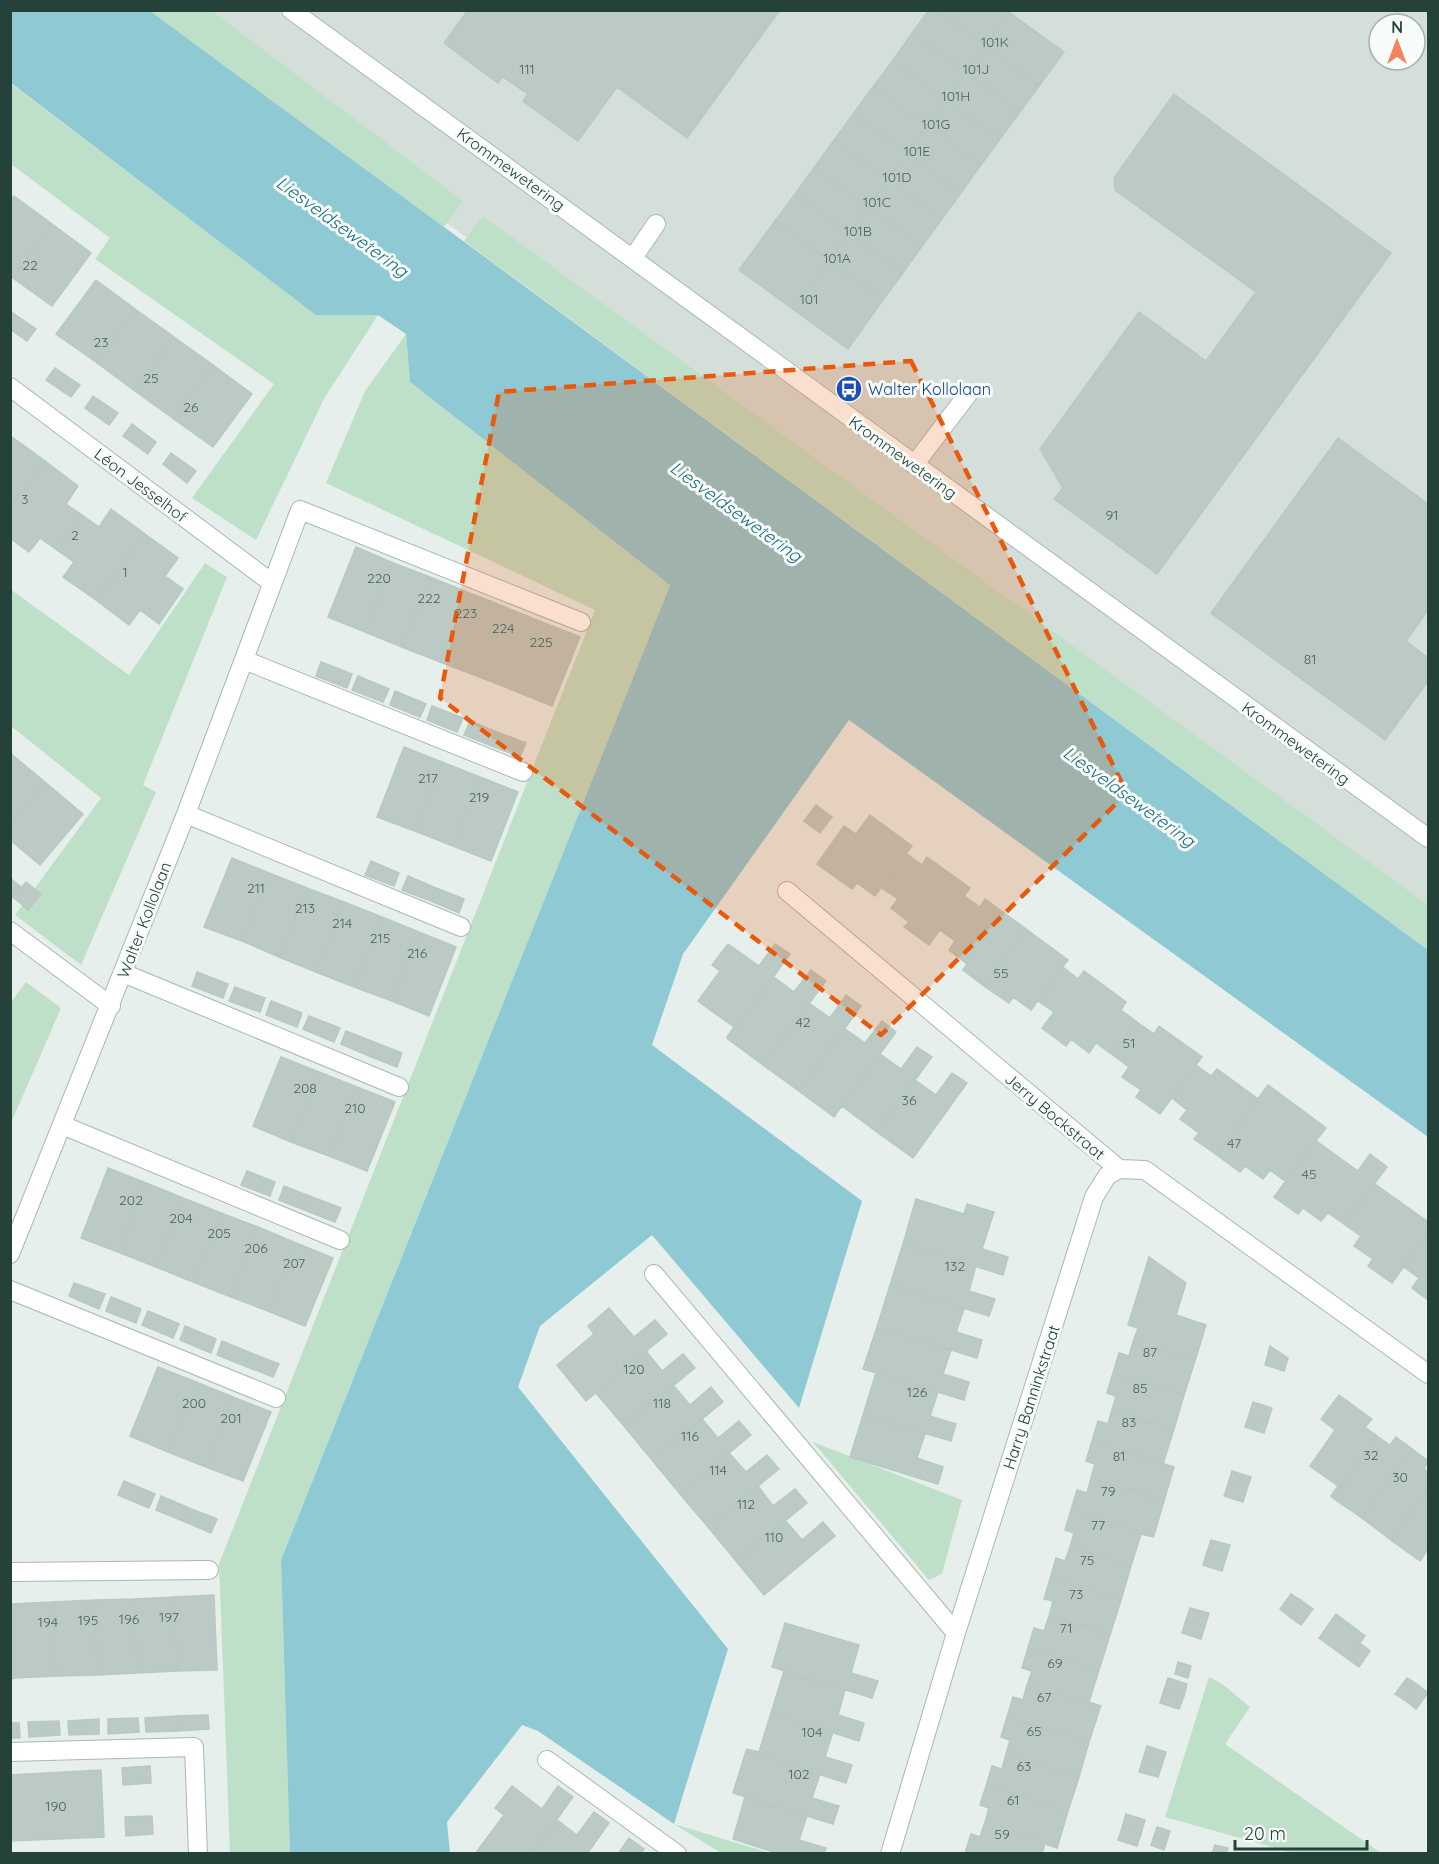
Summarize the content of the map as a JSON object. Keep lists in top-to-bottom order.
{
  "streets": {
    "street": [
      "Krommewetering",
      "Léon Jesselhof",
      "Walter Kollolaan",
      "Jerry Bockstraat",
      "Harry Banninkstraat"
    ]
  },
  "crossings": [
    ["Léon Jesselhof", "Walter Kollolaan"],
    ["Jerry Bockstraat", "Harry Banninkstraat"]
  ],
  "water": ["Liesveldsewetering"],
  "places": {
    "bus stop": ["Walter Kollolaan"]
  },
  "house_numbers": [
    "101K",
    "111",
    "101J",
    "101H",
    "101G",
    "101E",
    "101D",
    "101C",
    "101B",
    "101A",
    "22",
    "101",
    "23",
    "25",
    "26",
    "3",
    "91",
    "2",
    "1",
    "220",
    "222",
    "223",
    "224",
    "225",
    "81",
    "217",
    "219",
    "211",
    "213",
    "214",
    "215",
    "216",
    "55",
    "42",
    "51",
    "208",
    "36",
    "210",
    "47",
    "45",
    "202",
    "204",
    "205",
    "206",
    "207",
    "132",
    "87",
    "120",
    "85",
    "126",
    "200",
    "118",
    "201",
    "83",
    "116",
    "32",
    "81",
    "114",
    "30",
    "79",
    "112",
    "77",
    "110",
    "75",
    "73",
    "197",
    "196",
    "195",
    "194",
    "71",
    "69",
    "67",
    "65",
    "104",
    "63",
    "102",
    "61",
    "190",
    "59"
  ],
  "scale_bar": "20 m",
  "north": "top"
}
